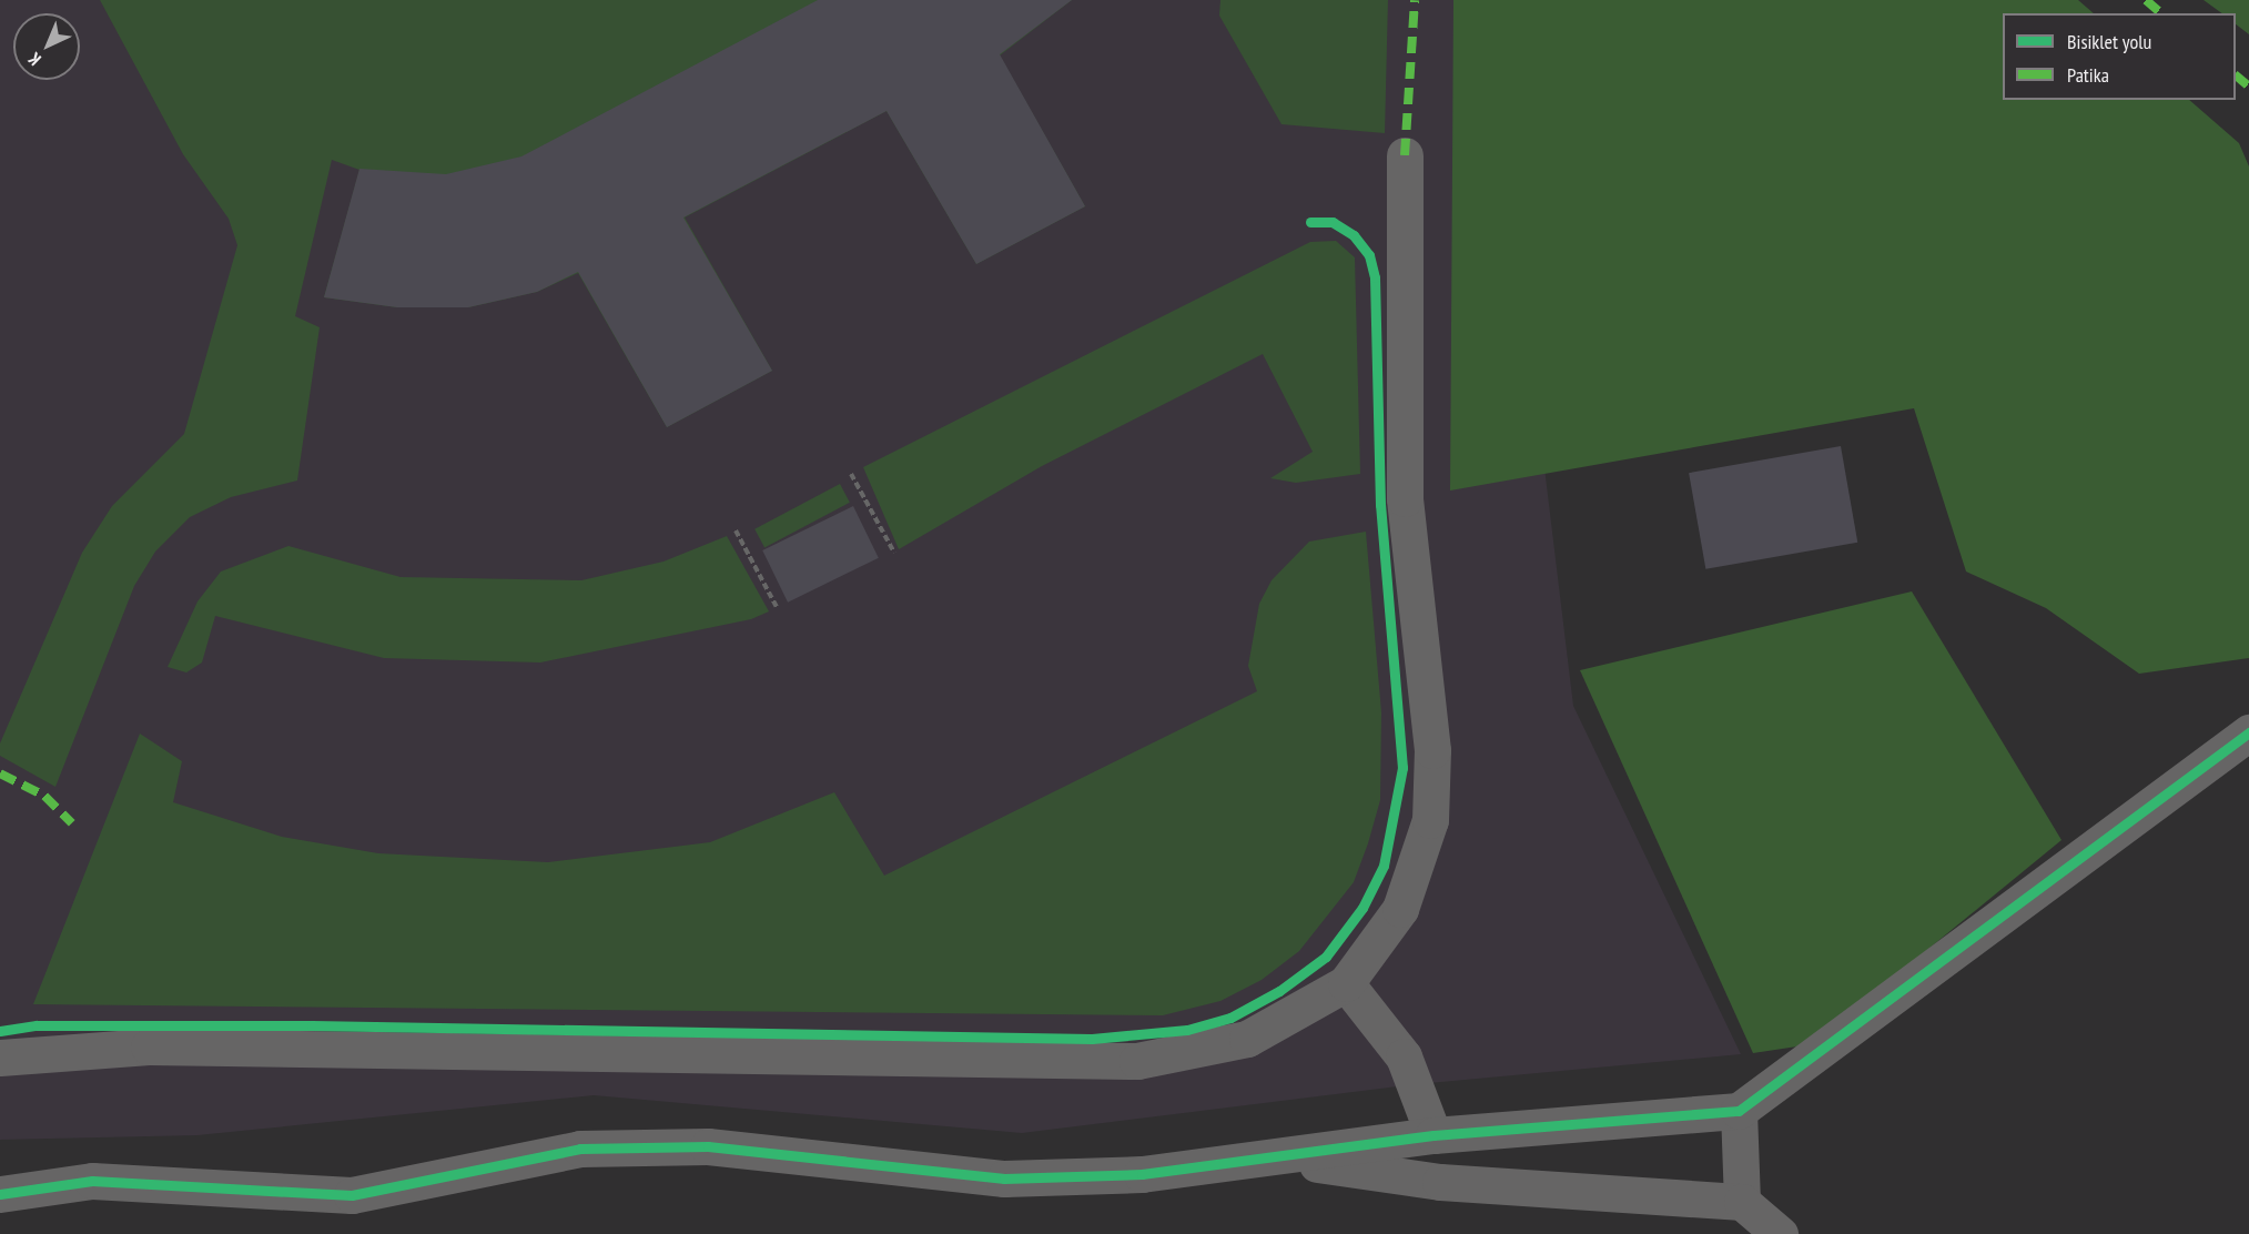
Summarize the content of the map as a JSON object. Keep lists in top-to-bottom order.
{
  "legend": ["Bisiklet yolu", "Patika"],
  "north": "bottom left"
}
